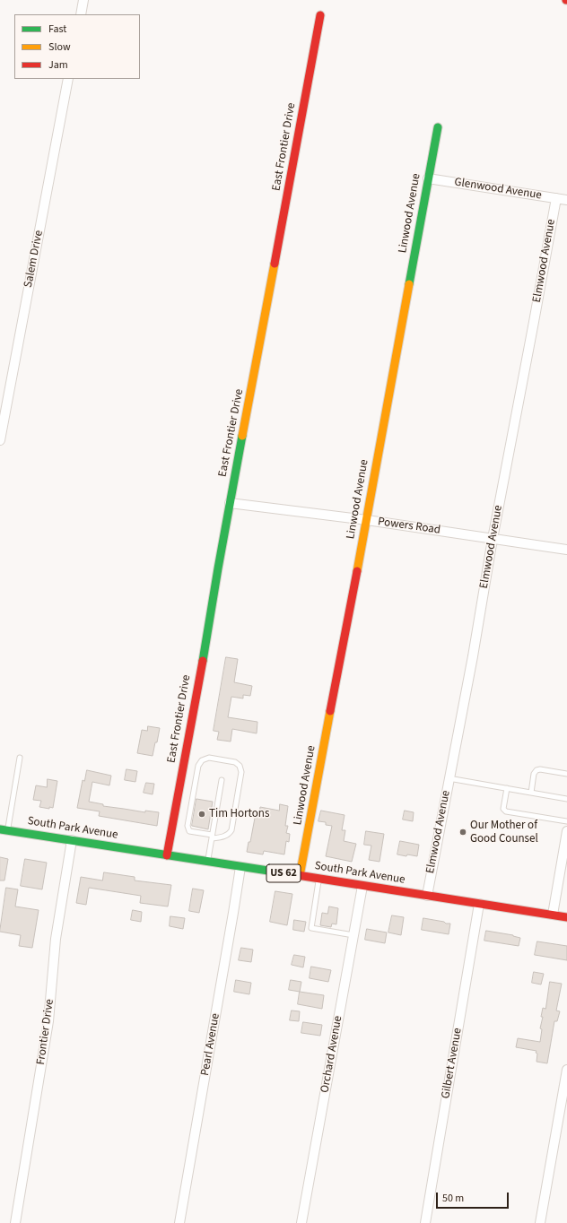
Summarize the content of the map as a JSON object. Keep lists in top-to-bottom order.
{
  "streets": {
    "street": [
      "East Frontier Drive",
      "Glenwood Avenue",
      "Linwood Avenue",
      "Salem Drive",
      "Elmwood Avenue",
      "Powers Road",
      "South Park Avenue",
      "US 62",
      "Frontier Drive",
      "Pearl Avenue",
      "Orchard Avenue",
      "Gilbert Avenue"
    ]
  },
  "crossings": [
    ["East Frontier Drive", "Powers Road"],
    ["East Frontier Drive", "South Park Avenue"],
    ["Glenwood Avenue", "Linwood Avenue"],
    ["Glenwood Avenue", "Elmwood Avenue"],
    ["Linwood Avenue", "Powers Road"],
    ["Linwood Avenue", "South Park Avenue"],
    ["Elmwood Avenue", "Powers Road"],
    ["Elmwood Avenue", "South Park Avenue"],
    ["South Park Avenue", "Frontier Drive"],
    ["South Park Avenue", "Pearl Avenue"],
    ["South Park Avenue", "Orchard Avenue"],
    ["South Park Avenue", "Gilbert Avenue"]
  ],
  "places": ["Tim Hortons", "Our Mother of Good Counsel"],
  "legend": ["Fast", "Slow", "Jam"],
  "scale_bar": "50 m"
}
